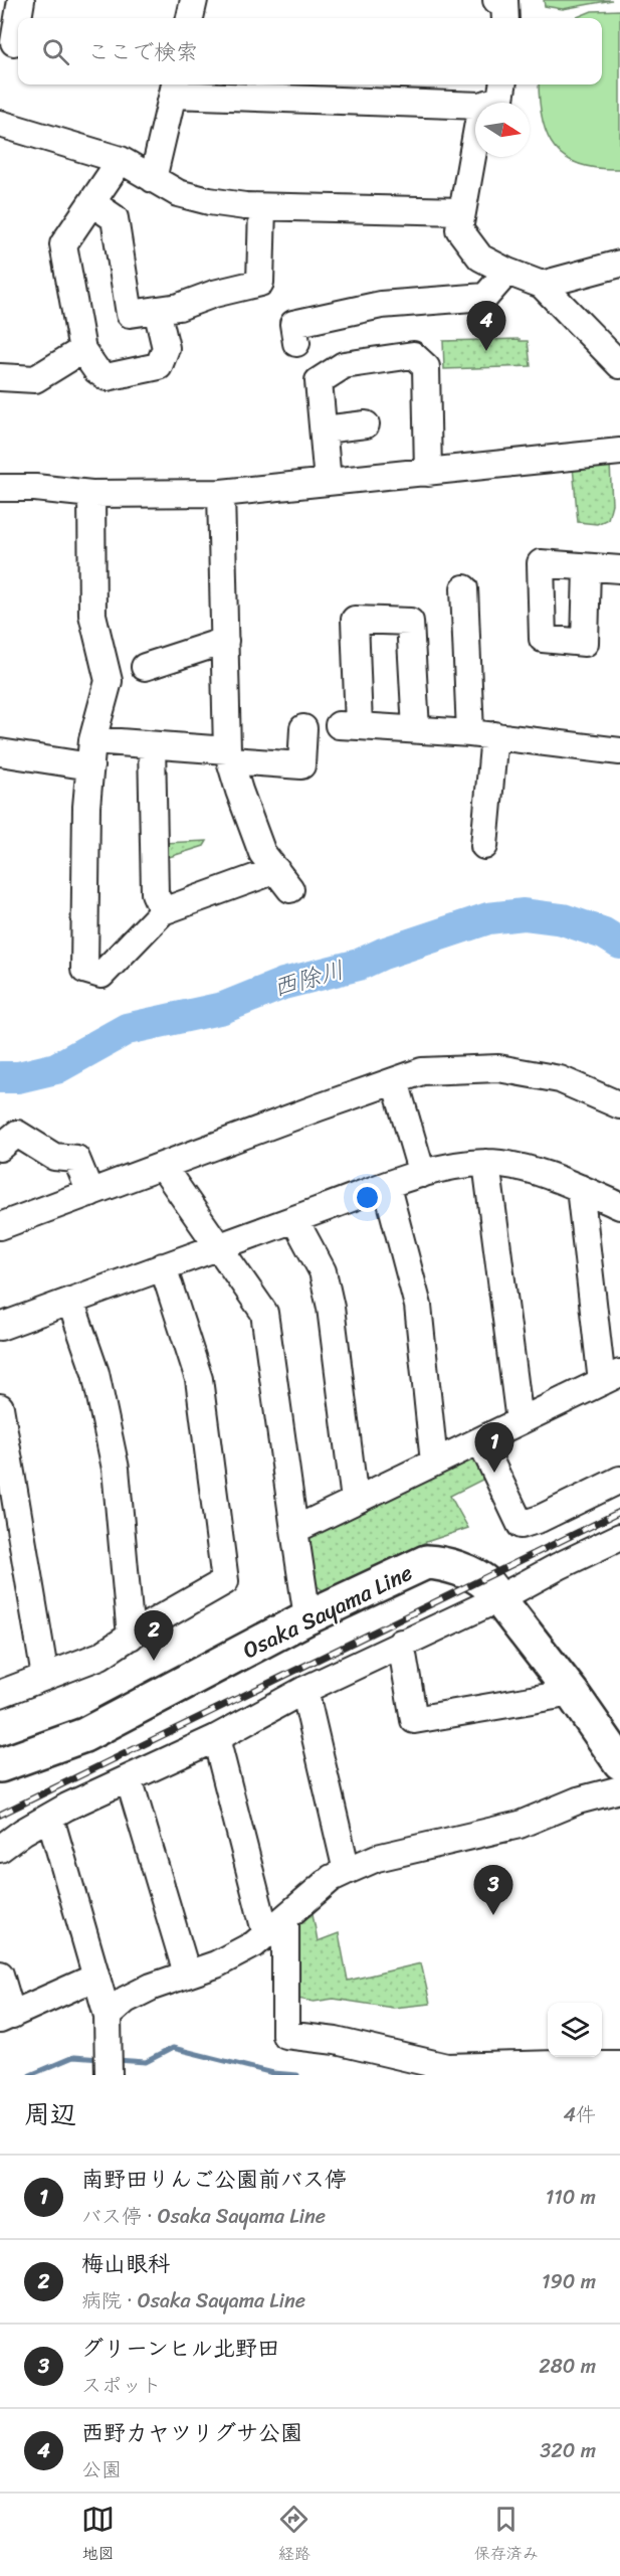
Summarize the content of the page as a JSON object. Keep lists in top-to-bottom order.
{
  "streets": {
    "main road": ["Osaka Sayama Line"]
  },
  "water": ["西除川"],
  "north": "right",
  "page": {
    "search": "ここで検索",
    "pins": [
      "4",
      "1",
      "2",
      "3"
    ],
    "heading": ["周辺", "4件"],
    "list": [
      {
        "mark": "1",
        "name": "南野田りんご公園前バス停",
        "note": "バス停 · Osaka Sayama Line",
        "value": "110 m"
      },
      {
        "mark": "2",
        "name": "梅山眼科",
        "note": "病院 · Osaka Sayama Line",
        "value": "190 m"
      },
      {
        "mark": "3",
        "name": "グリーンヒル北野田",
        "note": "スポット",
        "value": "280 m"
      },
      {
        "mark": "4",
        "name": "西野カヤツリグサ公園",
        "note": "公園",
        "value": "320 m"
      }
    ],
    "nav": ["地図", "経路", "保存済み"]
  }
}
